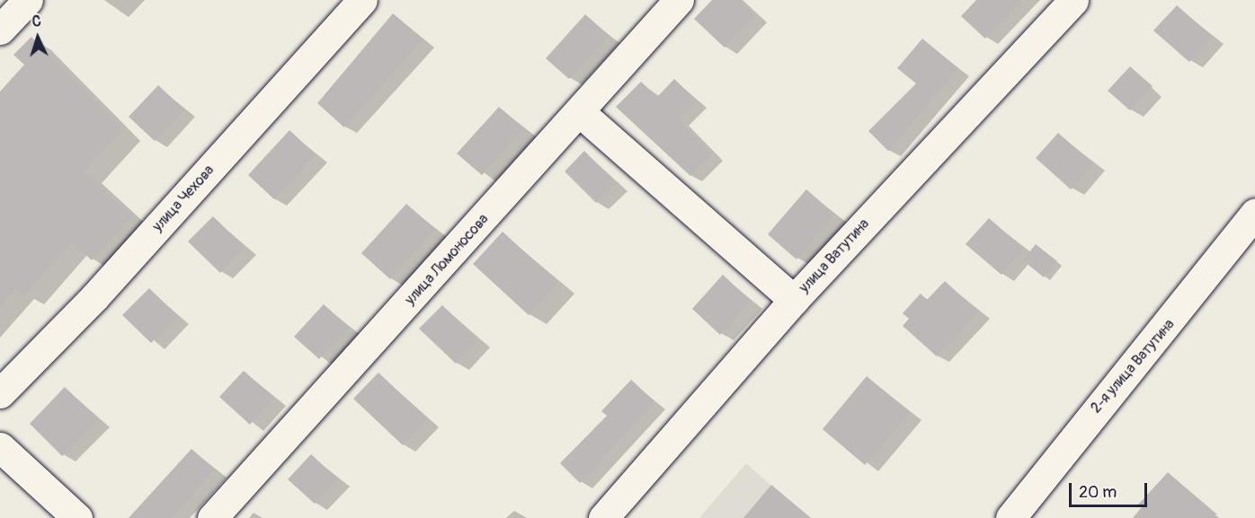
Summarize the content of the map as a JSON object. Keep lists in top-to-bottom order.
{
  "streets": {
    "street": [
      "улица Чехова",
      "улица Ватутина",
      "улица Ломоносова",
      "2-я улица Ватутина"
    ]
  },
  "scale_bar": "20 m",
  "north": "top"
}
